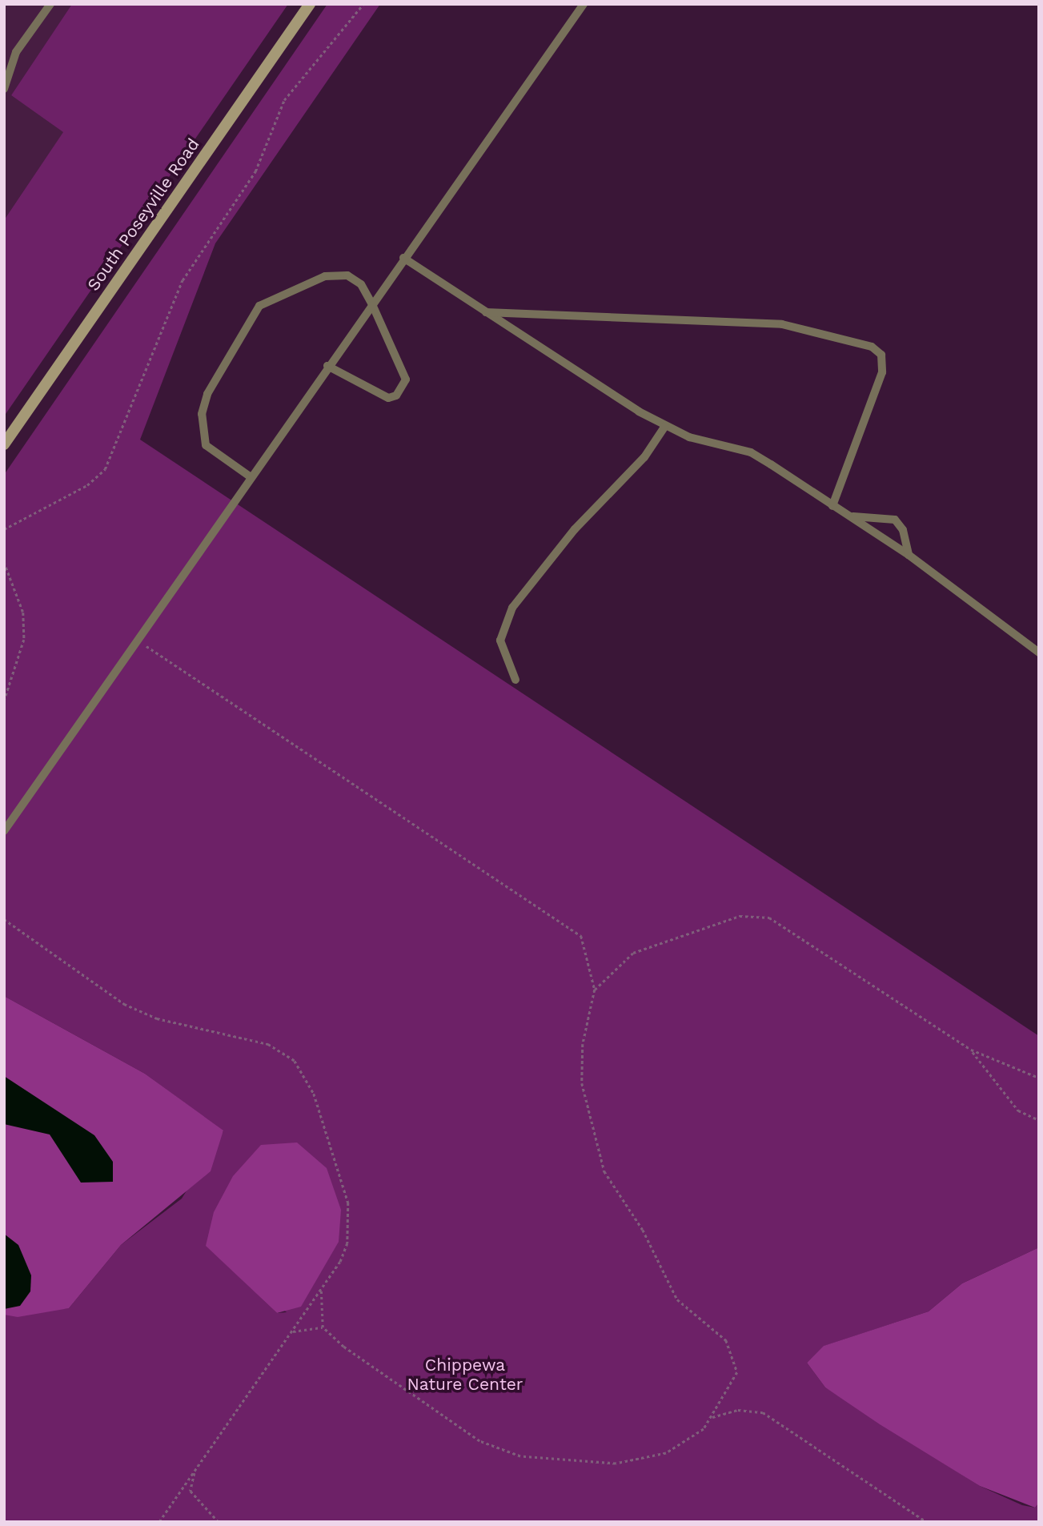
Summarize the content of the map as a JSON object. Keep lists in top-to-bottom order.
{
  "streets": {
    "main road": ["South Poseyville Road"]
  },
  "parks": ["Chippewa Nature Center"]
}
